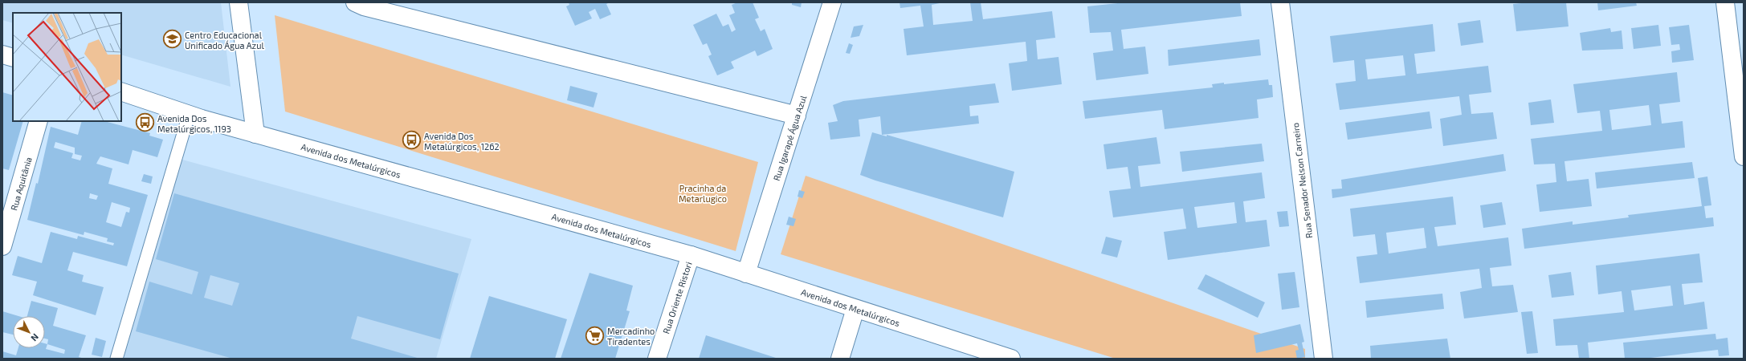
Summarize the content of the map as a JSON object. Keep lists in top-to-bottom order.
{
  "streets": {
    "street": [
      "Rua Igarapé Água Azul",
      "Avenida dos Metalúrgicos",
      "Rua Senador Nelson Carneiro",
      "Rua Aquitânia",
      "Rua Oriente Ristori"
    ]
  },
  "crossings": [
    ["Rua Igarapé Água Azul", "Avenida dos Metalúrgicos"],
    ["Avenida dos Metalúrgicos", "Rua Oriente Ristori"]
  ],
  "parks": ["Pracinha da Metarlugico"],
  "places": {
    "school or university": ["Centro Educacional Unificado Água Azul"],
    "bus stop": ["Avenida Dos Metalúrgicos, 1193", "Avenida Dos Metalúrgicos, 1262"],
    "supermarket": ["Mercadinho Tiradentes"]
  },
  "north": "bottom right"
}
